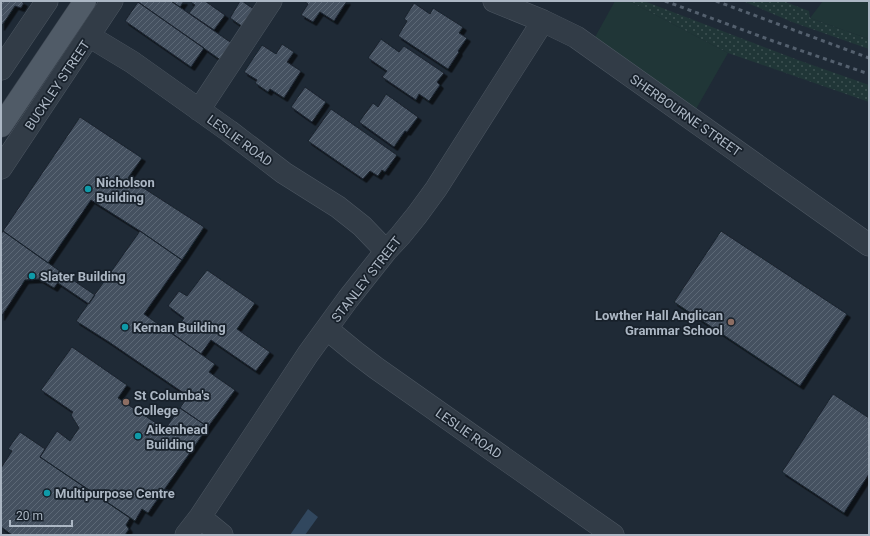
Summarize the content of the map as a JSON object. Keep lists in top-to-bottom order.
{
  "streets": {
    "main road": ["BUCKLEY STREET"],
    "street": ["SHERBOURNE STREET", "LESLIE ROAD", "STANLEY STREET"]
  },
  "crossings": [
    ["BUCKLEY STREET", "LESLIE ROAD"],
    ["SHERBOURNE STREET", "STANLEY STREET"],
    ["LESLIE ROAD", "STANLEY STREET"]
  ],
  "places": [
    "Nicholson Building",
    "Slater Building",
    "Lowther Hall Anglican Grammar School",
    "Kernan Building",
    "St Columba's College",
    "Aikenhead Building",
    "Multipurpose Centre"
  ],
  "scale_bar": "20 m"
}
